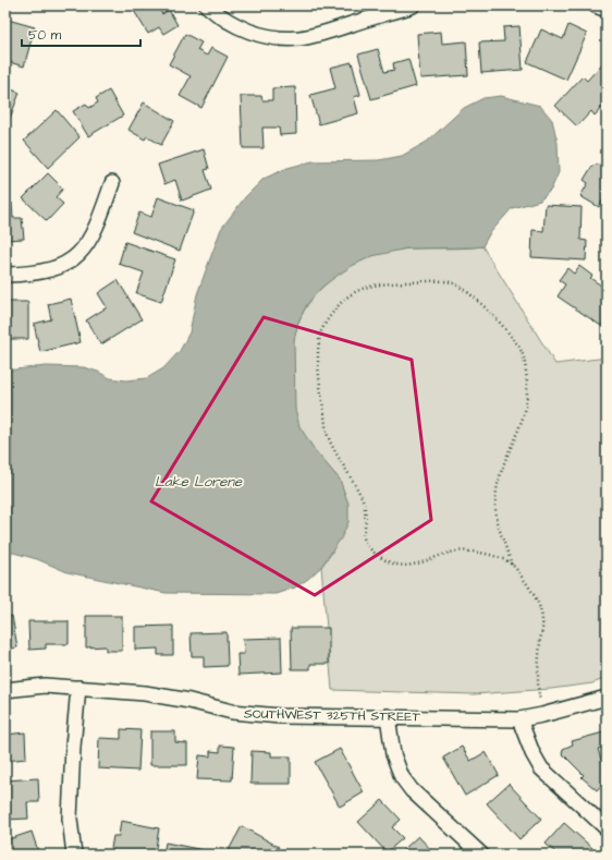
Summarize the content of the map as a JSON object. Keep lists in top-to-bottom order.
{
  "streets": {
    "street": ["SOUTHWEST 325TH STREET"]
  },
  "water": ["Lake Lorene"],
  "scale_bar": "50 m"
}
